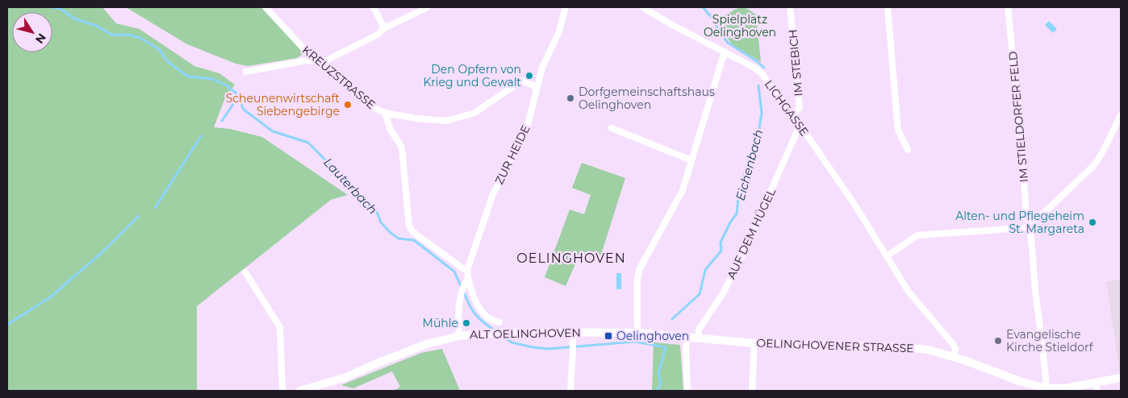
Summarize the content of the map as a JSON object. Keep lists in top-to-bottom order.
{
  "streets": {
    "main road": ["ALT OELINGHOVEN", "OELINGHOVENER STRASSE"],
    "street": [
      "IM STEBICH",
      "KREUZSTRASSE",
      "LICHGASSE",
      "IM STIELDORFER FELD",
      "ZUR HEIDE",
      "AUF DEM HÜGEL"
    ]
  },
  "crossings": [
    ["IM STEBICH", "LICHGASSE"],
    ["KREUZSTRASSE", "ZUR HEIDE"],
    ["LICHGASSE", "AUF DEM HÜGEL"],
    ["LICHGASSE", "OELINGHOVENER STRASSE"],
    ["IM STIELDORFER FELD", "OELINGHOVENER STRASSE"],
    ["ZUR HEIDE", "ALT OELINGHOVEN"],
    ["AUF DEM HÜGEL", "OELINGHOVENER STRASSE"],
    ["ALT OELINGHOVEN", "OELINGHOVENER STRASSE"]
  ],
  "districts": ["OELINGHOVEN"],
  "water": ["Eichenbach", "Lauterbach"],
  "parks": ["Spielplatz Oelinghoven"],
  "places": {
    "other": [
      "Den Opfern von Krieg und Gewalt",
      "Dorfgemeinschaftshaus Oelinghoven",
      "Scheunenwirtschaft Siebengebirge",
      "Alten- und Pflegeheim St. Margareta",
      "Mühle",
      "Evangelische Kirche Stieldorf"
    ],
    "transit": ["Oelinghoven"]
  },
  "north": "bottom right"
}
